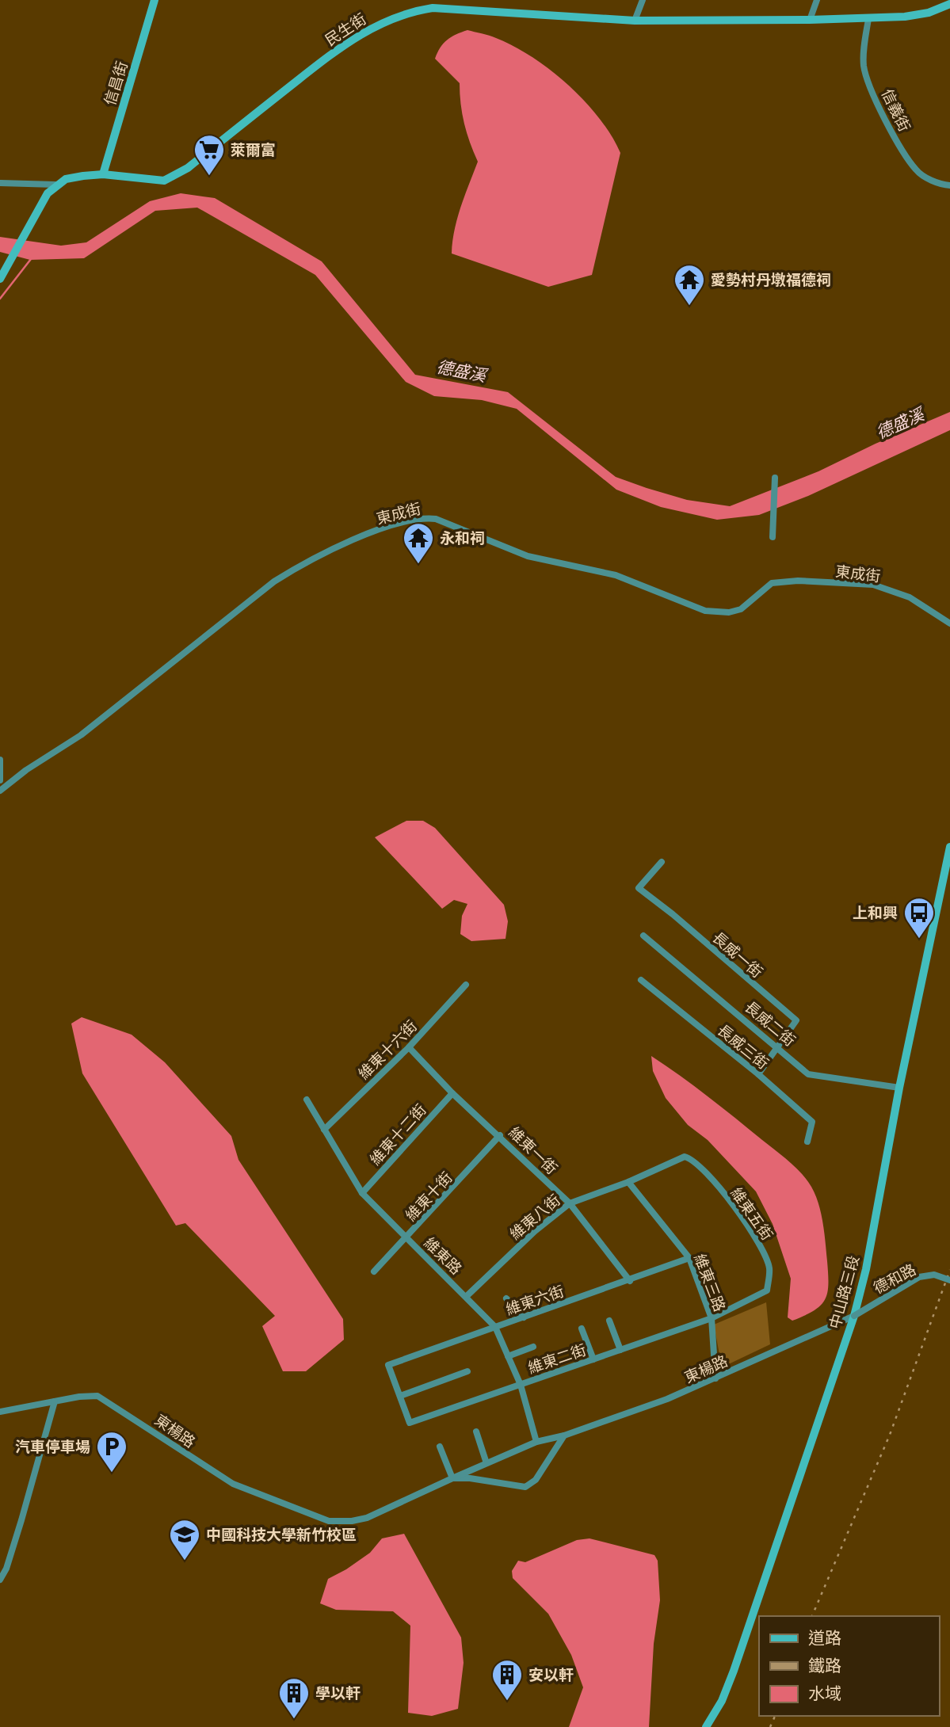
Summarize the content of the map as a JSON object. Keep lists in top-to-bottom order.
{
  "streets": {
    "street": [
      "民生街",
      "信昌街",
      "信義街",
      "東成街",
      "長威一街",
      "長威二街",
      "長威三街",
      "維東十六街",
      "維東十二街",
      "維東一街",
      "維東十街",
      "維東五街",
      "維東八街",
      "維東路",
      "德和路",
      "維東三路",
      "中山路三段",
      "維東六街",
      "維東二街",
      "東楊路"
    ]
  },
  "crossings": [
    ["民生街", "信昌街"],
    ["民生街", "信義街"],
    ["長威一街", "長威二街"],
    ["長威一街", "長威三街"],
    ["長威二街", "中山路三段"],
    ["維東十六街", "維東一街"],
    ["維東十六街", "維東路"],
    ["維東十二街", "維東一街"],
    ["維東十二街", "維東路"],
    ["維東一街", "維東十街"],
    ["維東一街", "維東八街"],
    ["維東一街", "維東六街"],
    ["維東十街", "維東路"],
    ["維東五街", "維東八街"],
    ["維東五街", "維東二街"],
    ["維東八街", "維東路"],
    ["維東八街", "維東三路"],
    ["維東路", "維東六街"],
    ["維東路", "維東二街"],
    ["維東路", "東楊路"],
    ["德和路", "中山路三段"],
    ["德和路", "東楊路"],
    ["維東三路", "維東六街"],
    ["維東三路", "維東二街"],
    ["維東三路", "東楊路"],
    ["中山路三段", "東楊路"],
    ["維東六街", "維東二街"]
  ],
  "water": ["德盛溪"],
  "places": {
    "supermarket": ["萊爾富"],
    "temple": ["愛勢村丹墩福德祠", "永和祠"],
    "bus stop": ["上和興"],
    "parking": ["汽車停車場"],
    "school or university": ["中國科技大學新竹校區"],
    "building": ["安以軒", "學以軒"]
  },
  "legend": ["道路", "鐵路", "水域"]
}
